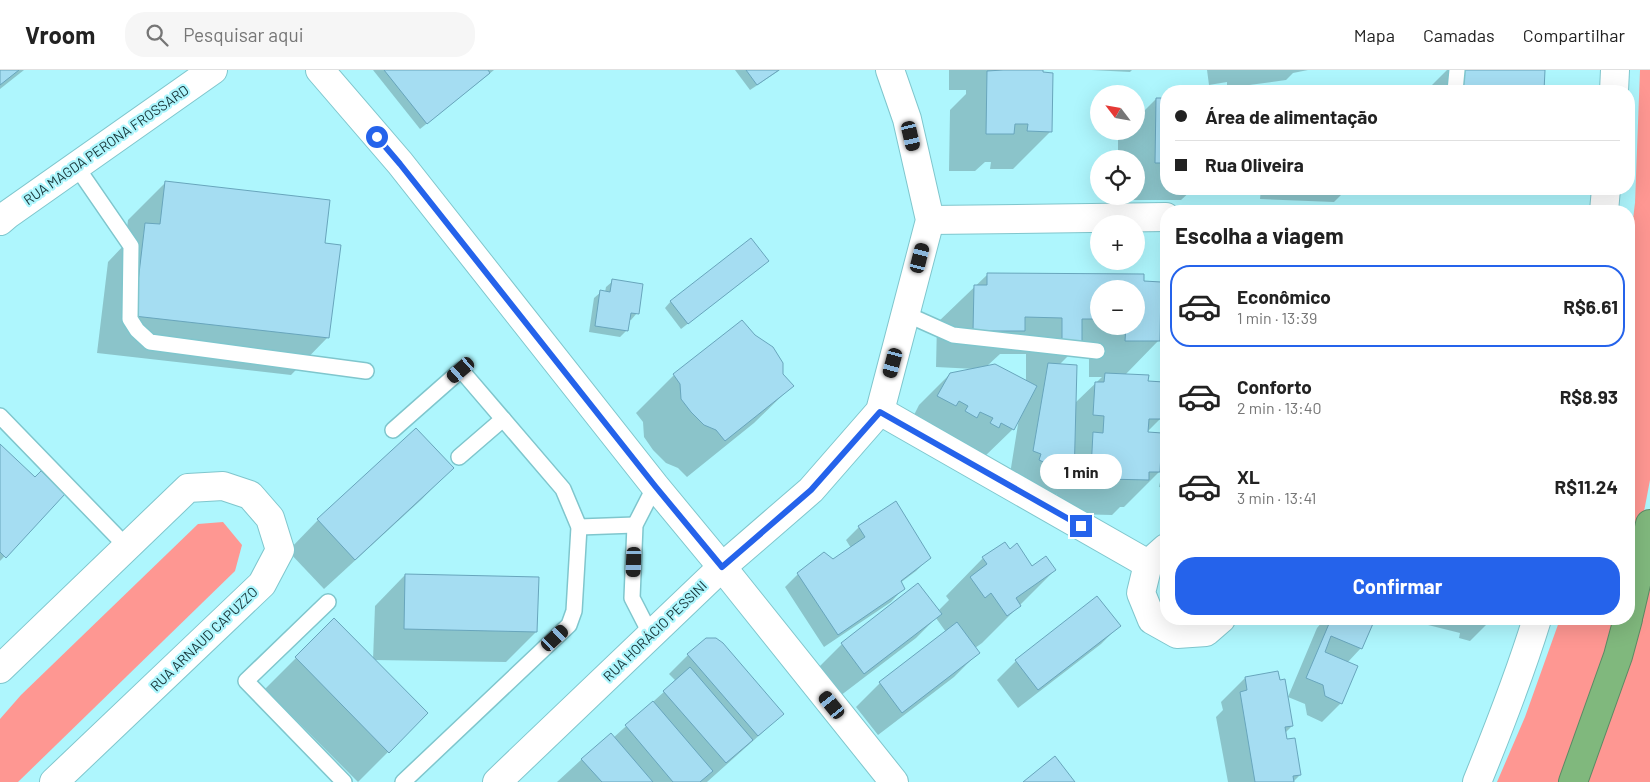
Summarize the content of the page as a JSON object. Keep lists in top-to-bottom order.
{
  "streets": {
    "street": ["RUA MAGDA PERONA FROSSARD", "RUA HORÁCIO PESSINI", "RUA ARNAUD CAPUZZO"]
  },
  "north": "top left",
  "page": {
    "header": "Vroom",
    "search": "Pesquisar aqui",
    "nav": ["Mapa", "Camadas", "Compartilhar"],
    "map_buttons": ["+", "−"],
    "banner": ["Área de alimentação", "Rua Oliveira"],
    "heading": "Escolha a viagem",
    "list": [
      {
        "name": "Econômico",
        "note": "1 min · 13:39",
        "value": "R$6.61"
      },
      {
        "name": "Conforto",
        "note": "2 min · 13:40",
        "value": "R$8.93"
      },
      {
        "name": "XL",
        "note": "3 min · 13:41",
        "value": "R$11.24"
      }
    ],
    "bubble": "1 min",
    "buttons": "Confirmar"
  }
}
